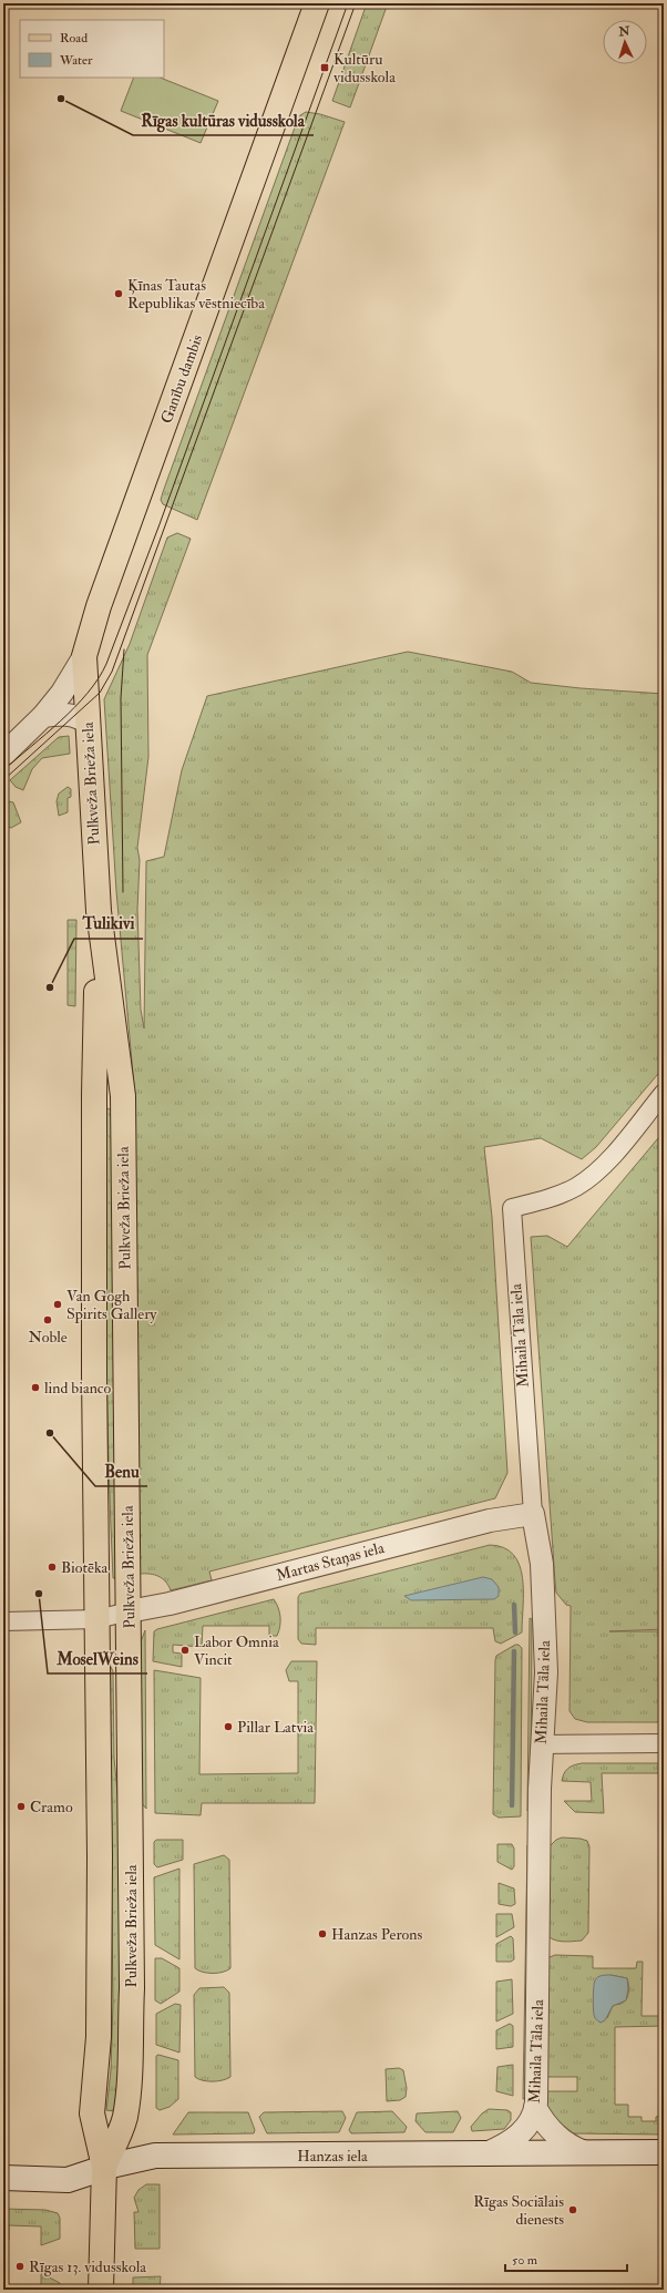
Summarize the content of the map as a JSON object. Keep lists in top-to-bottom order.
{
  "streets": {
    "main road": ["Ganību dambis", "Pulkveža Brieža iela", "Hanzas iela"],
    "street": ["Mihaila Tāla iela", "Martas Staņas iela"]
  },
  "crossings": [
    ["Ganību dambis", "Pulkveža Brieža iela"],
    ["Pulkveža Brieža iela", "Martas Staņas iela"],
    ["Pulkveža Brieža iela", "Hanzas iela"],
    ["Mihaila Tāla iela", "Martas Staņas iela"],
    ["Mihaila Tāla iela", "Hanzas iela"]
  ],
  "places": {
    "transit": ["Kultūru vidusskola"],
    "other": [
      "Rīgas kultūras vidusskola",
      "Ķīnas Tautas Republikas vēstniecība",
      "Tulikivi",
      "Van Gogh Spirits Gallery",
      "Noble",
      "lind bianco",
      "Benu",
      "Biotēka",
      "MoselWeins",
      "Labor Omnia Vincit",
      "Pillar Latvia",
      "Cramo",
      "Hanzas Perons",
      "Rīgas Sociālais dienests",
      "Rīgas 13. vidusskola"
    ]
  },
  "legend": ["Road", "Water"],
  "scale_bar": "50 m",
  "north": "top"
}
